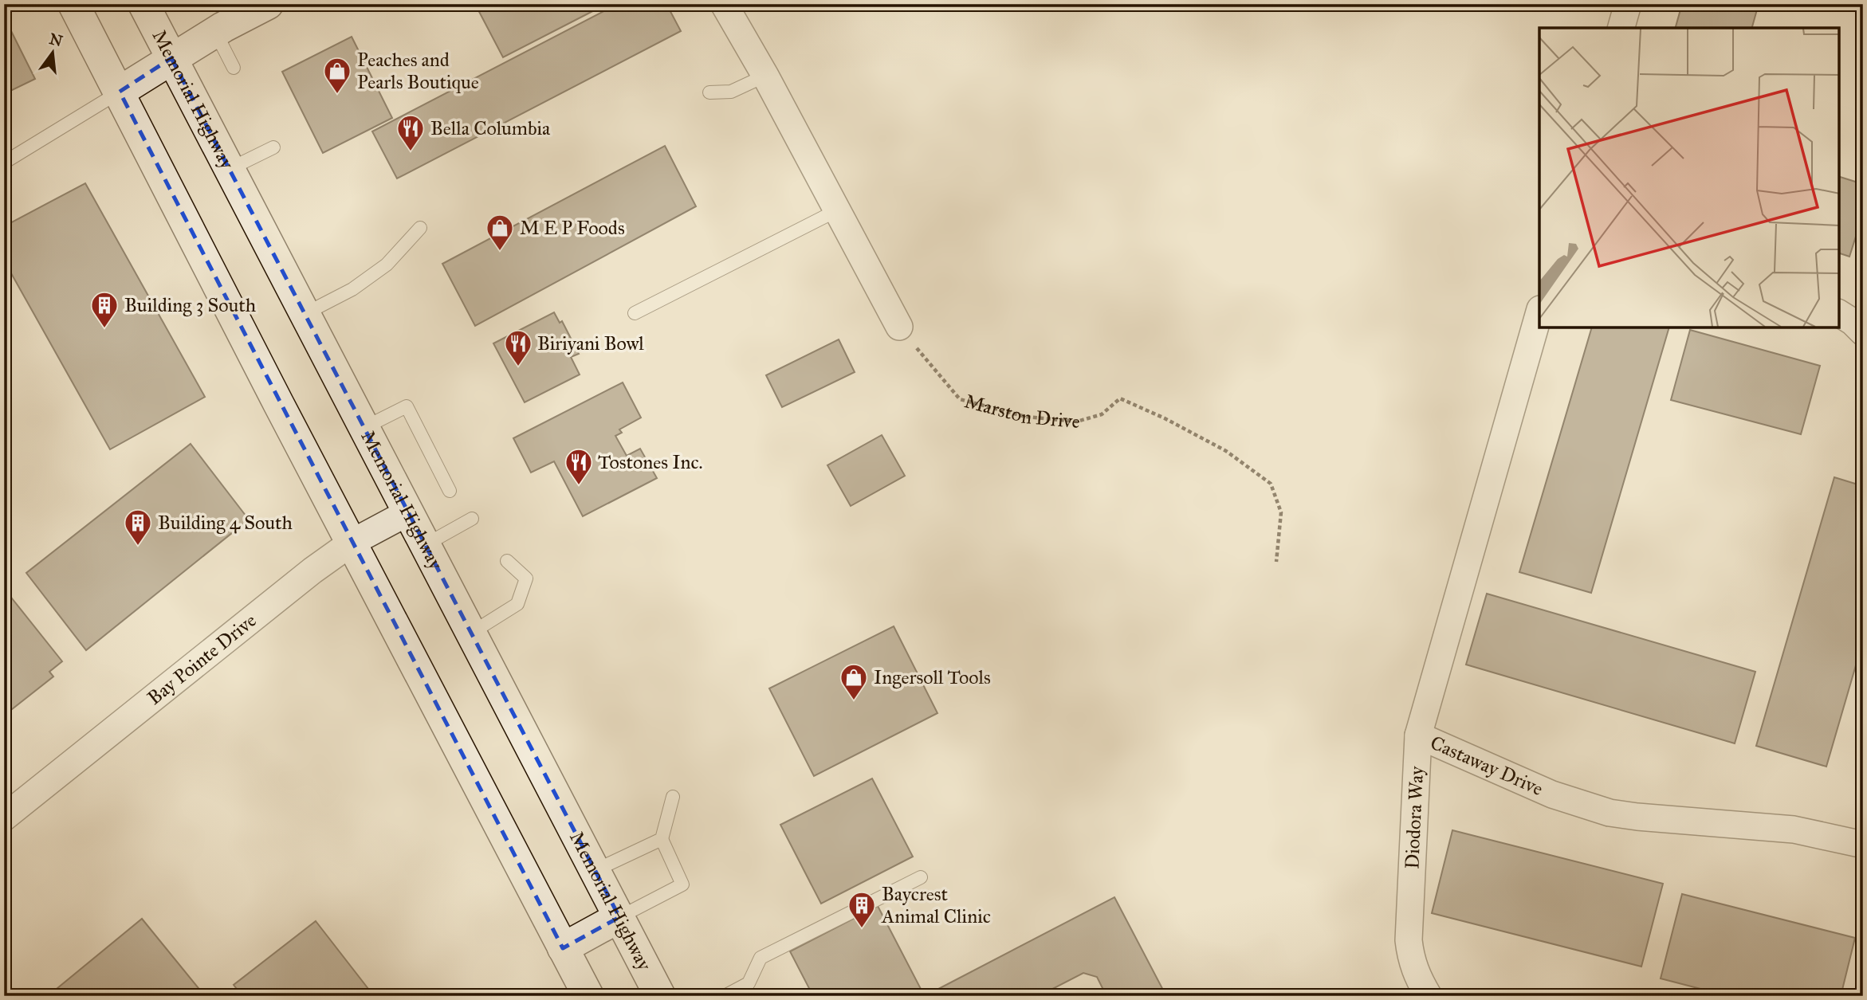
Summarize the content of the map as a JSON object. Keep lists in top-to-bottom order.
{
  "streets": {
    "main road": ["Memorial Highway"],
    "street": ["Bay Pointe Drive", "Castaway Drive", "Diodora Way"],
    "path": ["Marston Drive"]
  },
  "crossings": [
    ["Memorial Highway", "Bay Pointe Drive"],
    ["Castaway Drive", "Diodora Way"]
  ],
  "places": {
    "shop": ["Peaches and Pearls Boutique", "M E P Foods", "Ingersoll Tools"],
    "restaurant": ["Bella Columbia", "Biriyani Bowl", "Tostones Inc."],
    "building": ["Building 3 South", "Building 4 South", "Baycrest Animal Clinic"]
  },
  "north": "top"
}
